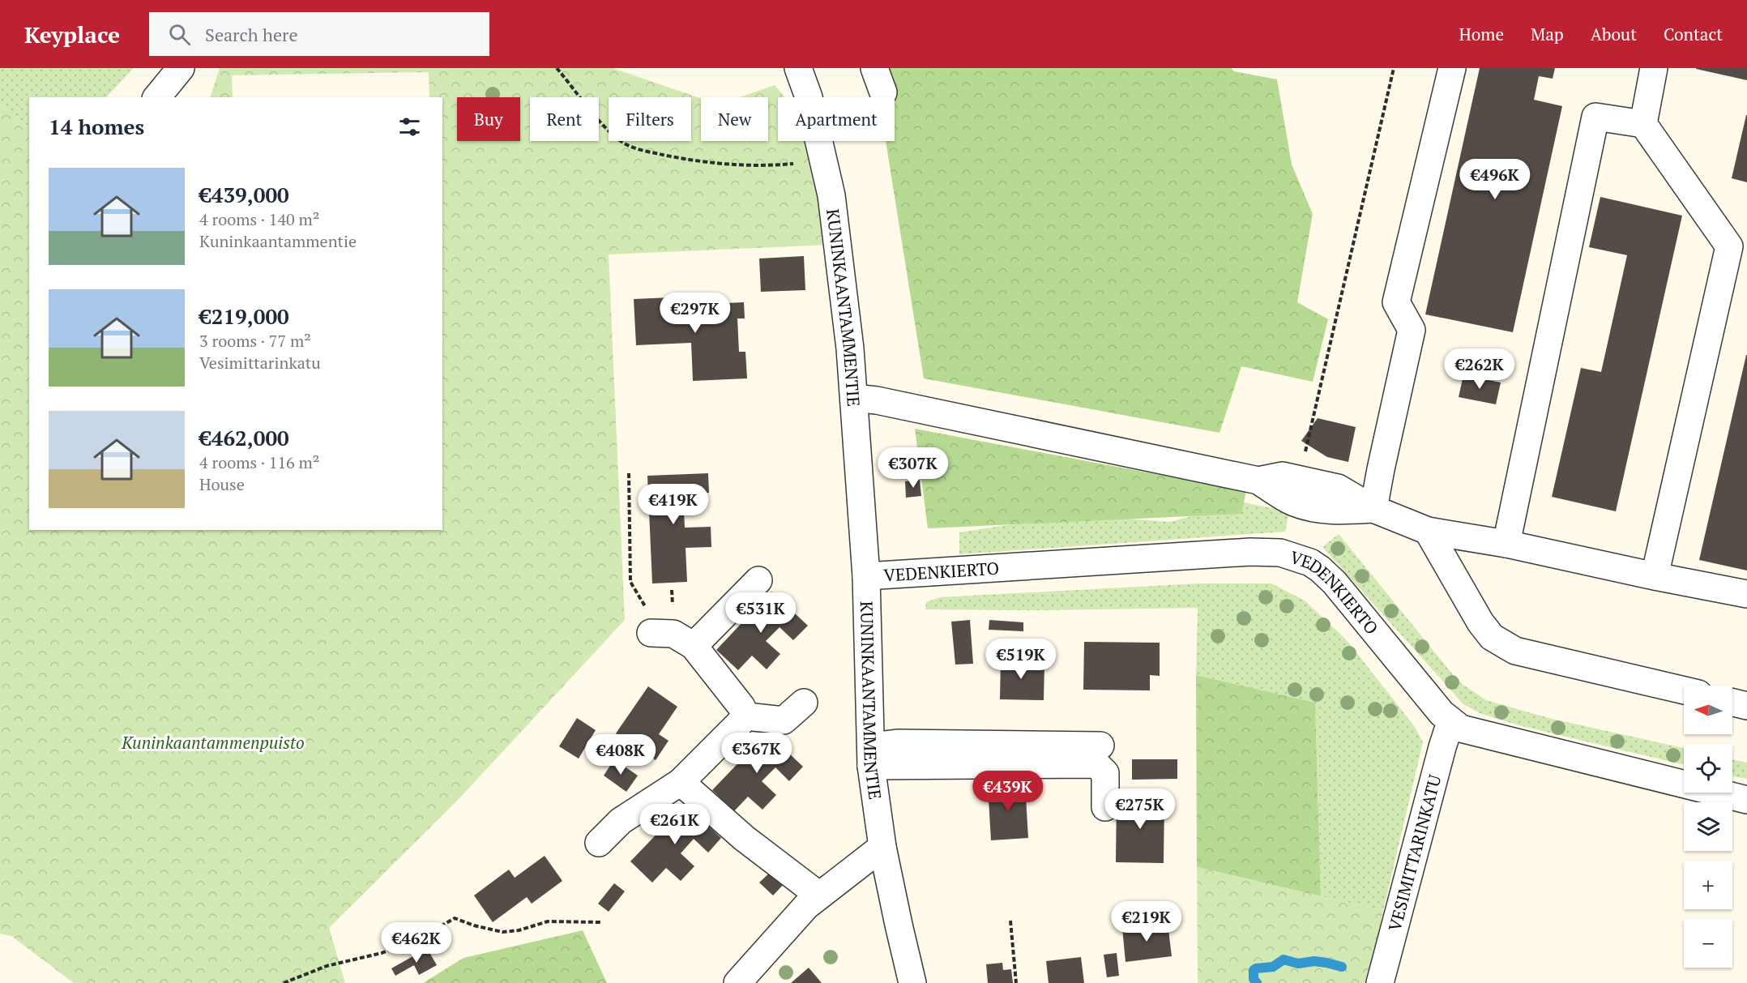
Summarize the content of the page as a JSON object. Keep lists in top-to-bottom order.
{
  "streets": {
    "street": ["KUNINKAANTAMMENTIE", "VEDENKIERTO", "VESIMITTARINKATU"]
  },
  "crossings": [
    ["KUNINKAANTAMMENTIE", "VEDENKIERTO"],
    ["VEDENKIERTO", "VESIMITTARINKATU"]
  ],
  "parks": ["Kuninkaantammenpuisto"],
  "north": "left",
  "page": {
    "header": "Keyplace",
    "search": "Search here",
    "nav": [
      "Home",
      "Map",
      "About",
      "Contact"
    ],
    "chip": [
      "Buy",
      "Rent",
      "Filters",
      "New",
      "Apartment"
    ],
    "heading": "14 homes",
    "list": [
      {
        "name": "€439,000",
        "note": "4 rooms · 140 m² · Kuninkaantammentie"
      },
      {
        "name": "€219,000",
        "note": "3 rooms · 77 m² · Vesimittarinkatu"
      },
      {
        "name": "€462,000",
        "note": "4 rooms · 116 m² · House"
      }
    ],
    "price": [
      "€496K",
      "€297K",
      "€262K",
      "€307K",
      "€419K",
      "€531K",
      "€519K",
      "€367K",
      "€408K",
      "€439K",
      "€275K",
      "€261K",
      "€219K",
      "€462K"
    ],
    "map_buttons": ["+", "−"]
  }
}
